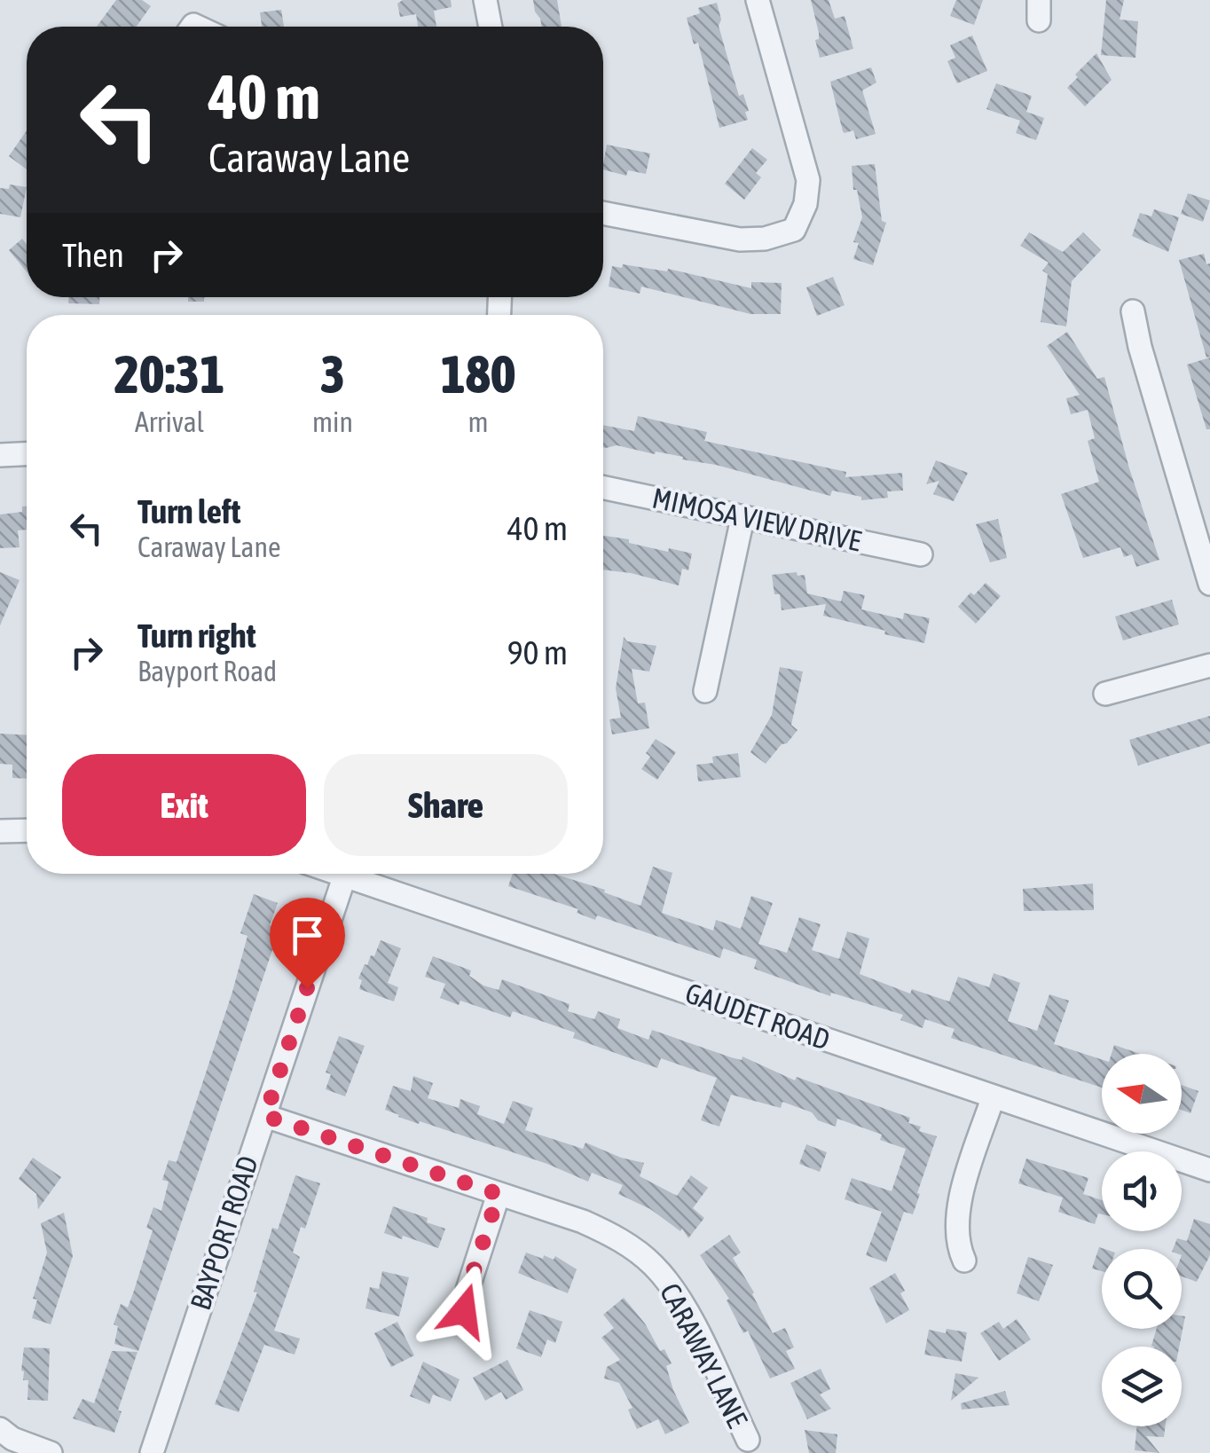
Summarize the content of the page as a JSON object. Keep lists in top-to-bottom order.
{
  "streets": {
    "street": [
      "MIMOSA VIEW DRIVE",
      "GAUDET ROAD",
      "BAYPORT ROAD",
      "CARAWAY LANE"
    ]
  },
  "crossings": [
    ["BAYPORT ROAD", "CARAWAY LANE"]
  ],
  "north": "left",
  "page": {
    "turn": ["40 m", "Caraway Lane"],
    "then": "Then",
    "eta": [
      "20:31",
      "Arrival",
      "3",
      "min",
      "180",
      "m"
    ],
    "list": [
      {
        "name": "Turn left",
        "note": "Caraway Lane",
        "value": "40 m"
      },
      {
        "name": "Turn right",
        "note": "Bayport Road",
        "value": "90 m"
      }
    ],
    "buttons": ["Exit", "Share"]
  }
}
